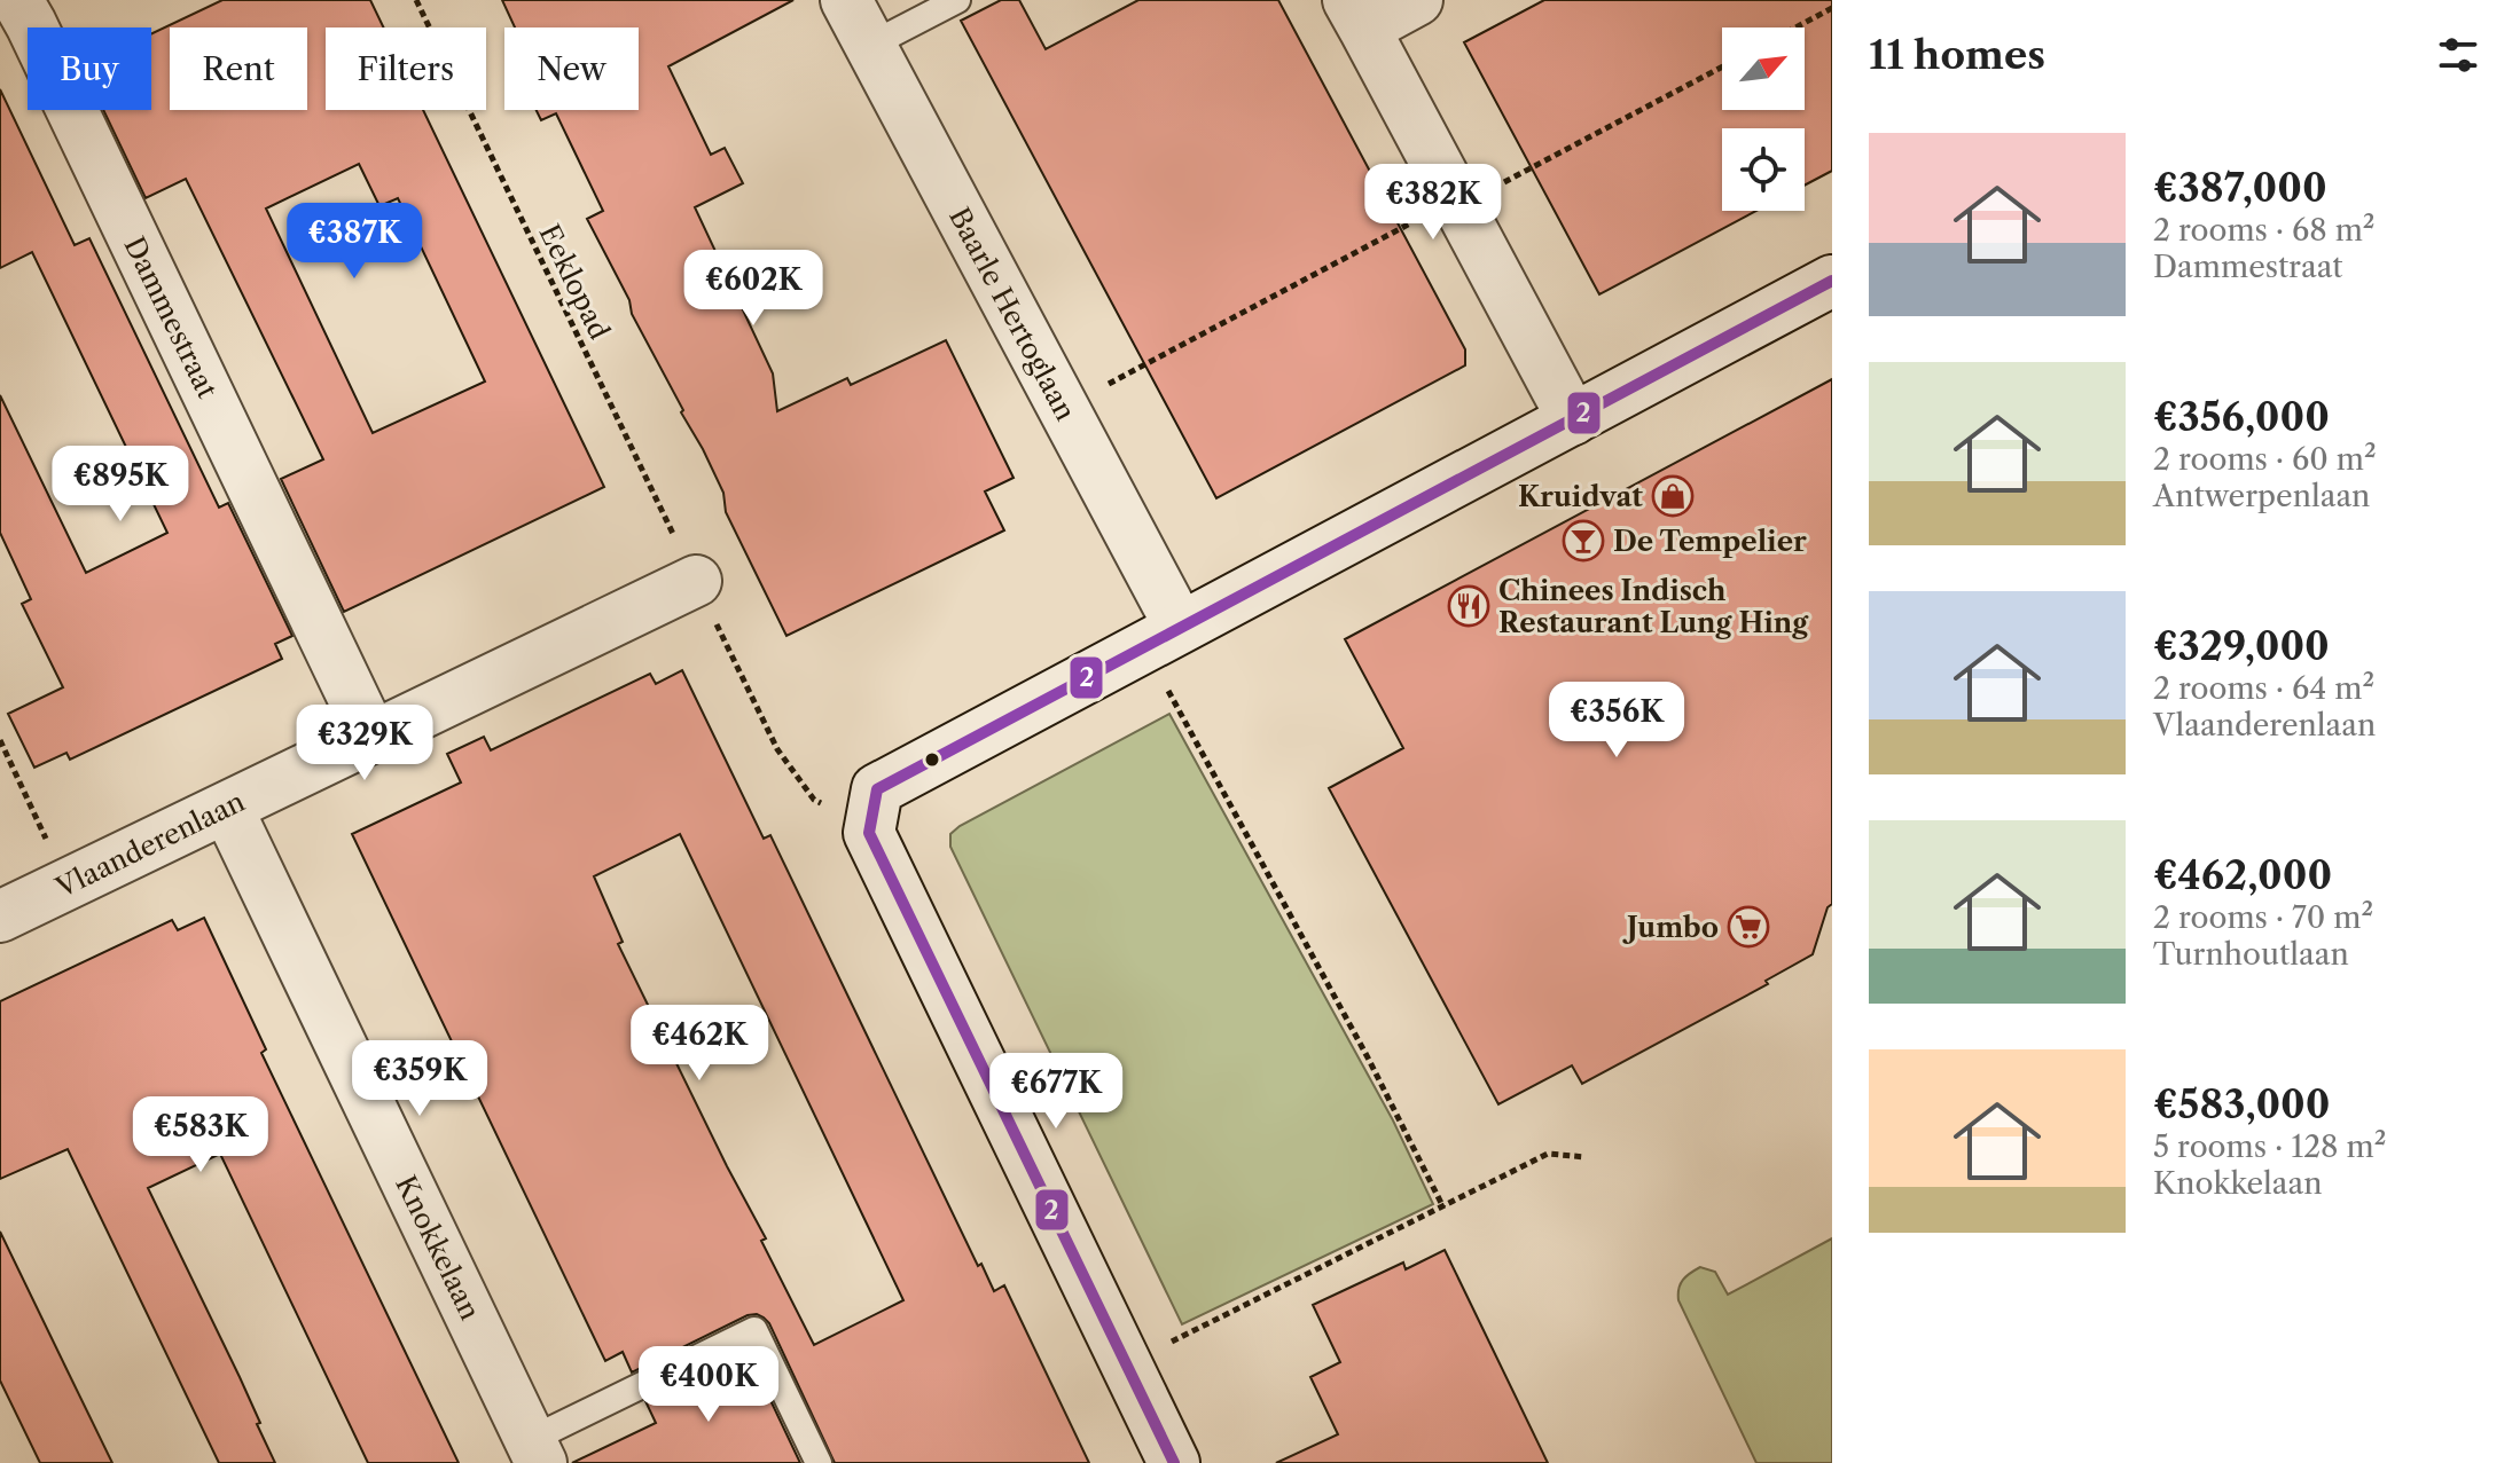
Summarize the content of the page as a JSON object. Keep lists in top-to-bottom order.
{
  "streets": {
    "street": [
      "Baarle Hertoglaan",
      "Dammestraat",
      "Vlaanderenlaan",
      "Knokkelaan"
    ],
    "path": ["Eeklopad"]
  },
  "crossings": [
    ["Eeklopad", "Vlaanderenlaan"],
    ["Dammestraat", "Vlaanderenlaan"],
    ["Vlaanderenlaan", "Knokkelaan"]
  ],
  "places": {
    "shop": ["Kruidvat"],
    "bar": ["De Tempelier"],
    "restaurant": ["Chinees Indisch Restaurant Lung Hing"],
    "supermarket": ["Jumbo"]
  },
  "lines": ["transit line 2"],
  "north": "top right",
  "page": {
    "heading": "11 homes",
    "chip": [
      "Buy",
      "Rent",
      "Filters",
      "New"
    ],
    "list": [
      {
        "name": "€387,000",
        "note": "2 rooms · 68 m² · Dammestraat"
      },
      {
        "name": "€356,000",
        "note": "2 rooms · 60 m² · Antwerpenlaan"
      },
      {
        "name": "€329,000",
        "note": "2 rooms · 64 m² · Vlaanderenlaan"
      },
      {
        "name": "€462,000",
        "note": "2 rooms · 70 m² · Turnhoutlaan"
      },
      {
        "name": "€583,000",
        "note": "5 rooms · 128 m² · Knokkelaan"
      }
    ],
    "price": [
      "€382K",
      "€387K",
      "€602K",
      "€895K",
      "€356K",
      "€329K",
      "€462K",
      "€359K",
      "€677K",
      "€583K",
      "€400K"
    ]
  }
}
